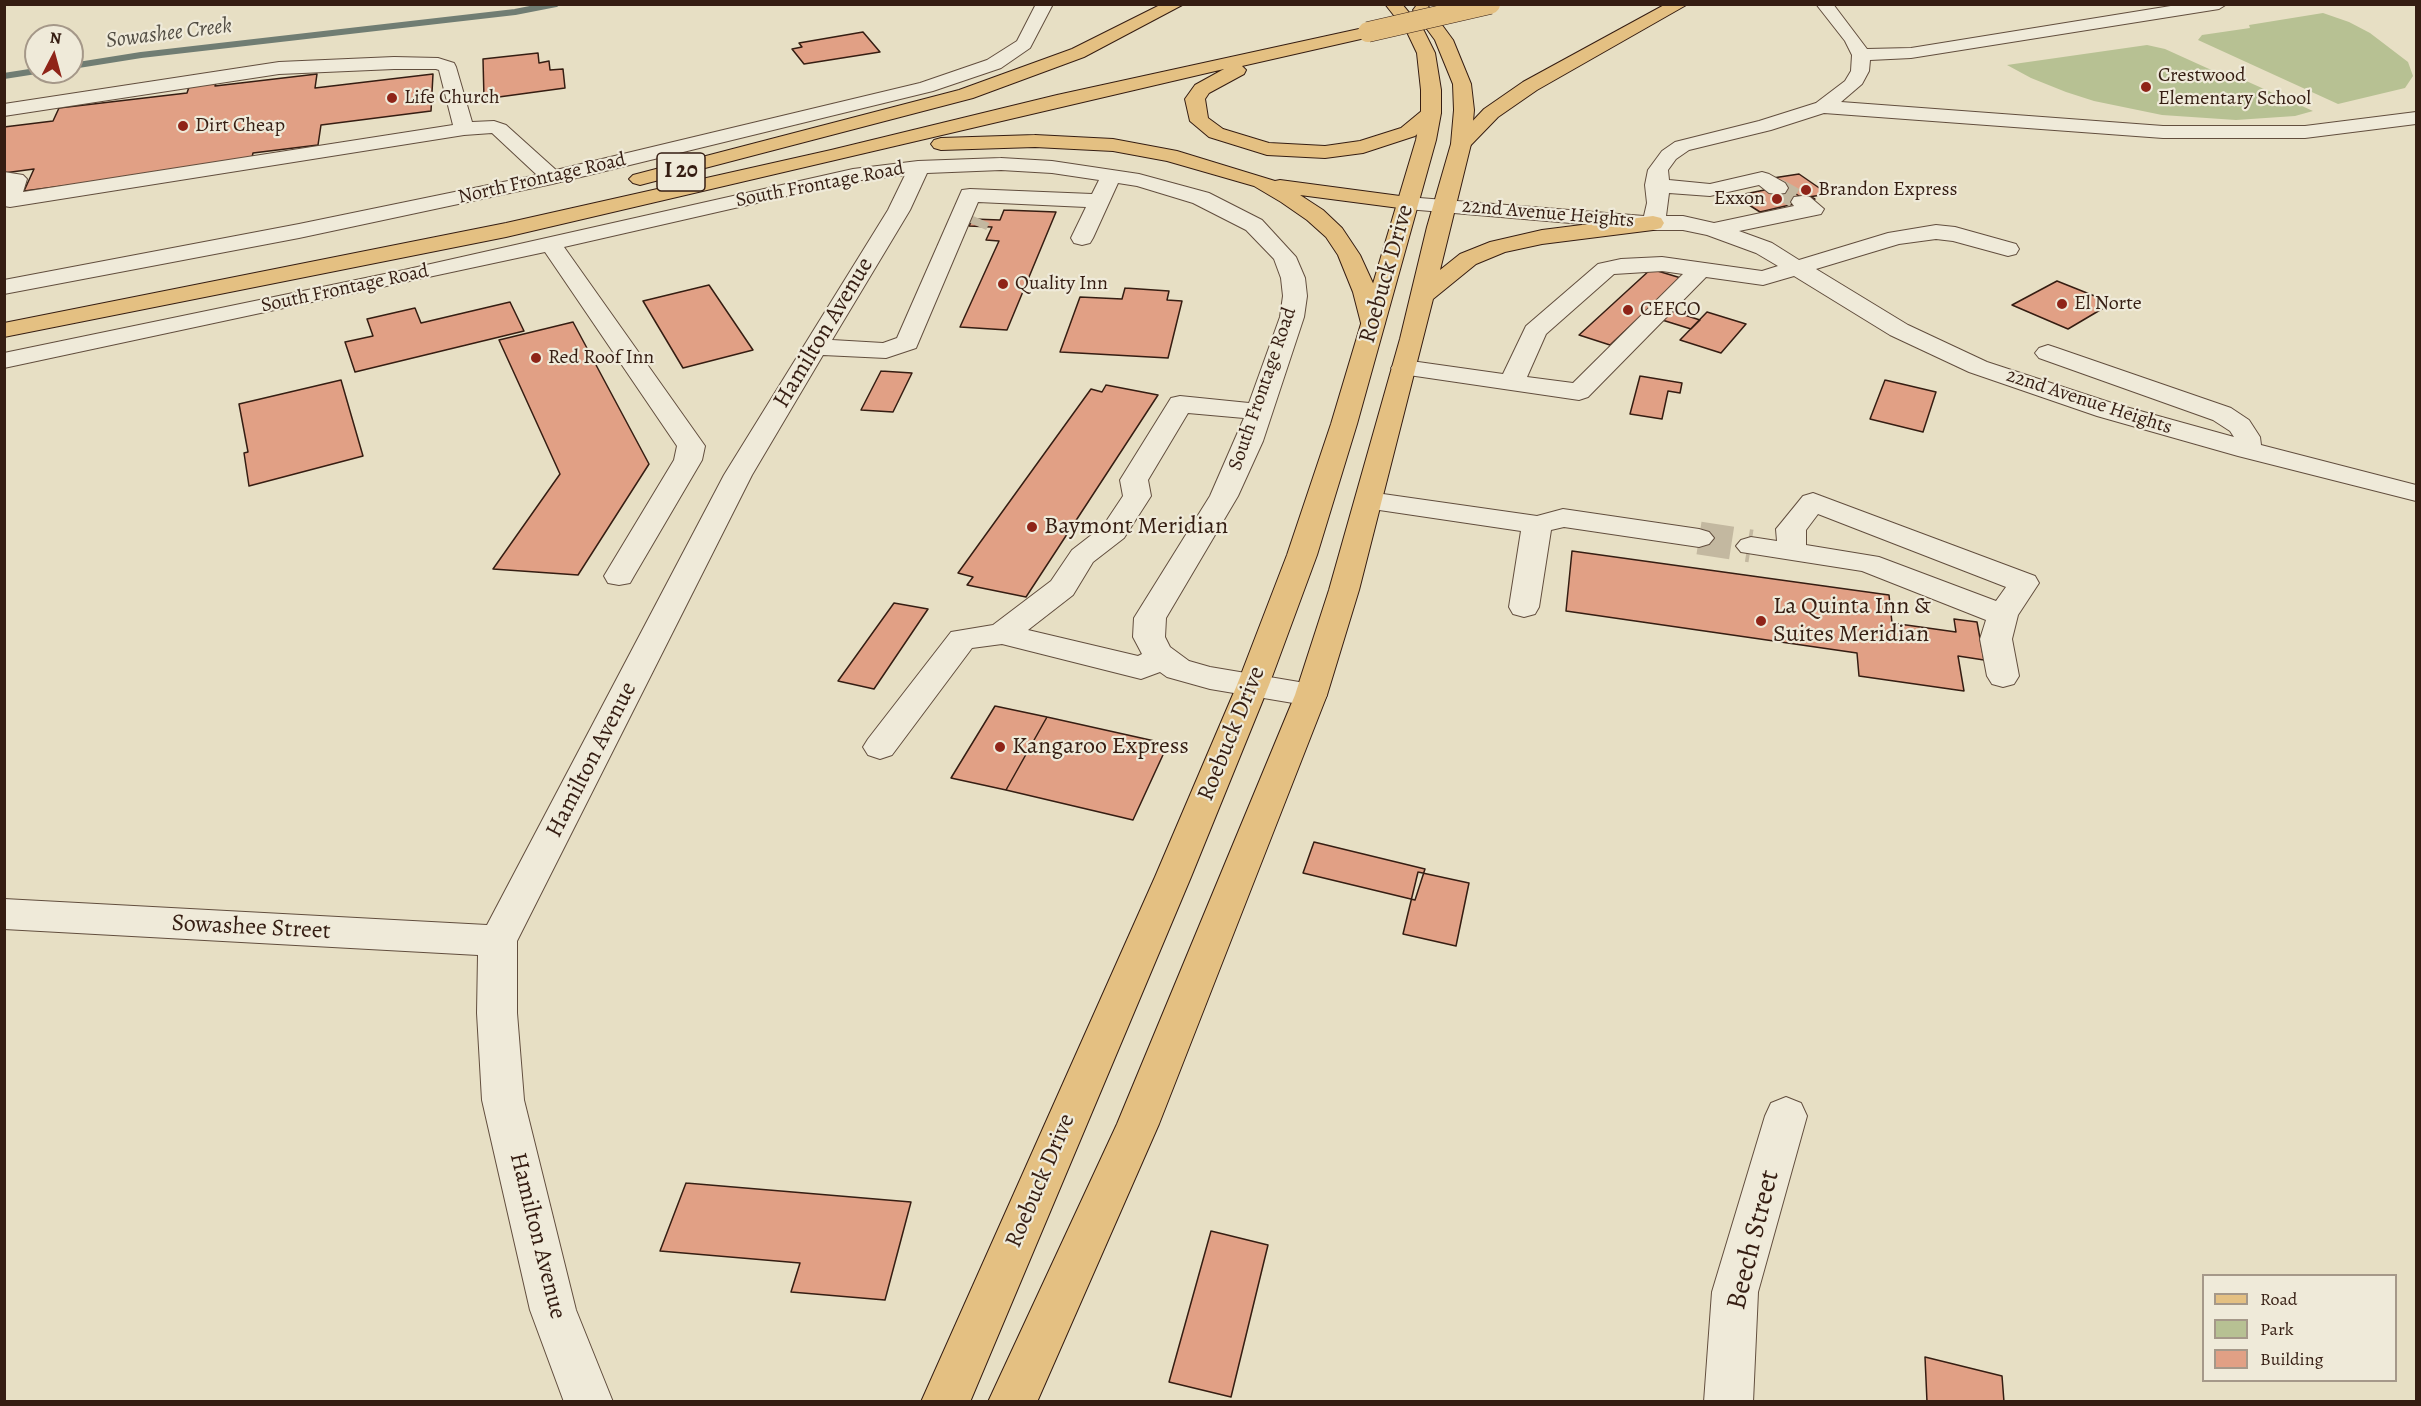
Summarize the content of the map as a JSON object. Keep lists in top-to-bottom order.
{
  "streets": {
    "main road": ["I 20", "Roebuck Drive"],
    "street": [
      "North Frontage Road",
      "South Frontage Road",
      "22nd Avenue Heights",
      "Hamilton Avenue",
      "Sowashee Street",
      "Beech Street"
    ]
  },
  "crossings": [
    ["South Frontage Road", "Hamilton Avenue"],
    ["22nd Avenue Heights", "Roebuck Drive"],
    ["Hamilton Avenue", "Sowashee Street"]
  ],
  "water": ["Sowashee Creek"],
  "places": [
    "Crestwood Elementary School",
    "Life Church",
    "Dirt Cheap",
    "Brandon Express",
    "Exxon",
    "Quality Inn",
    "El Norte",
    "CEFCO",
    "Red Roof Inn",
    "Baymont Meridian",
    "La Quinta Inn & Suites Meridian",
    "Kangaroo Express"
  ],
  "legend": ["Road", "Park", "Building"],
  "north": "top"
}
